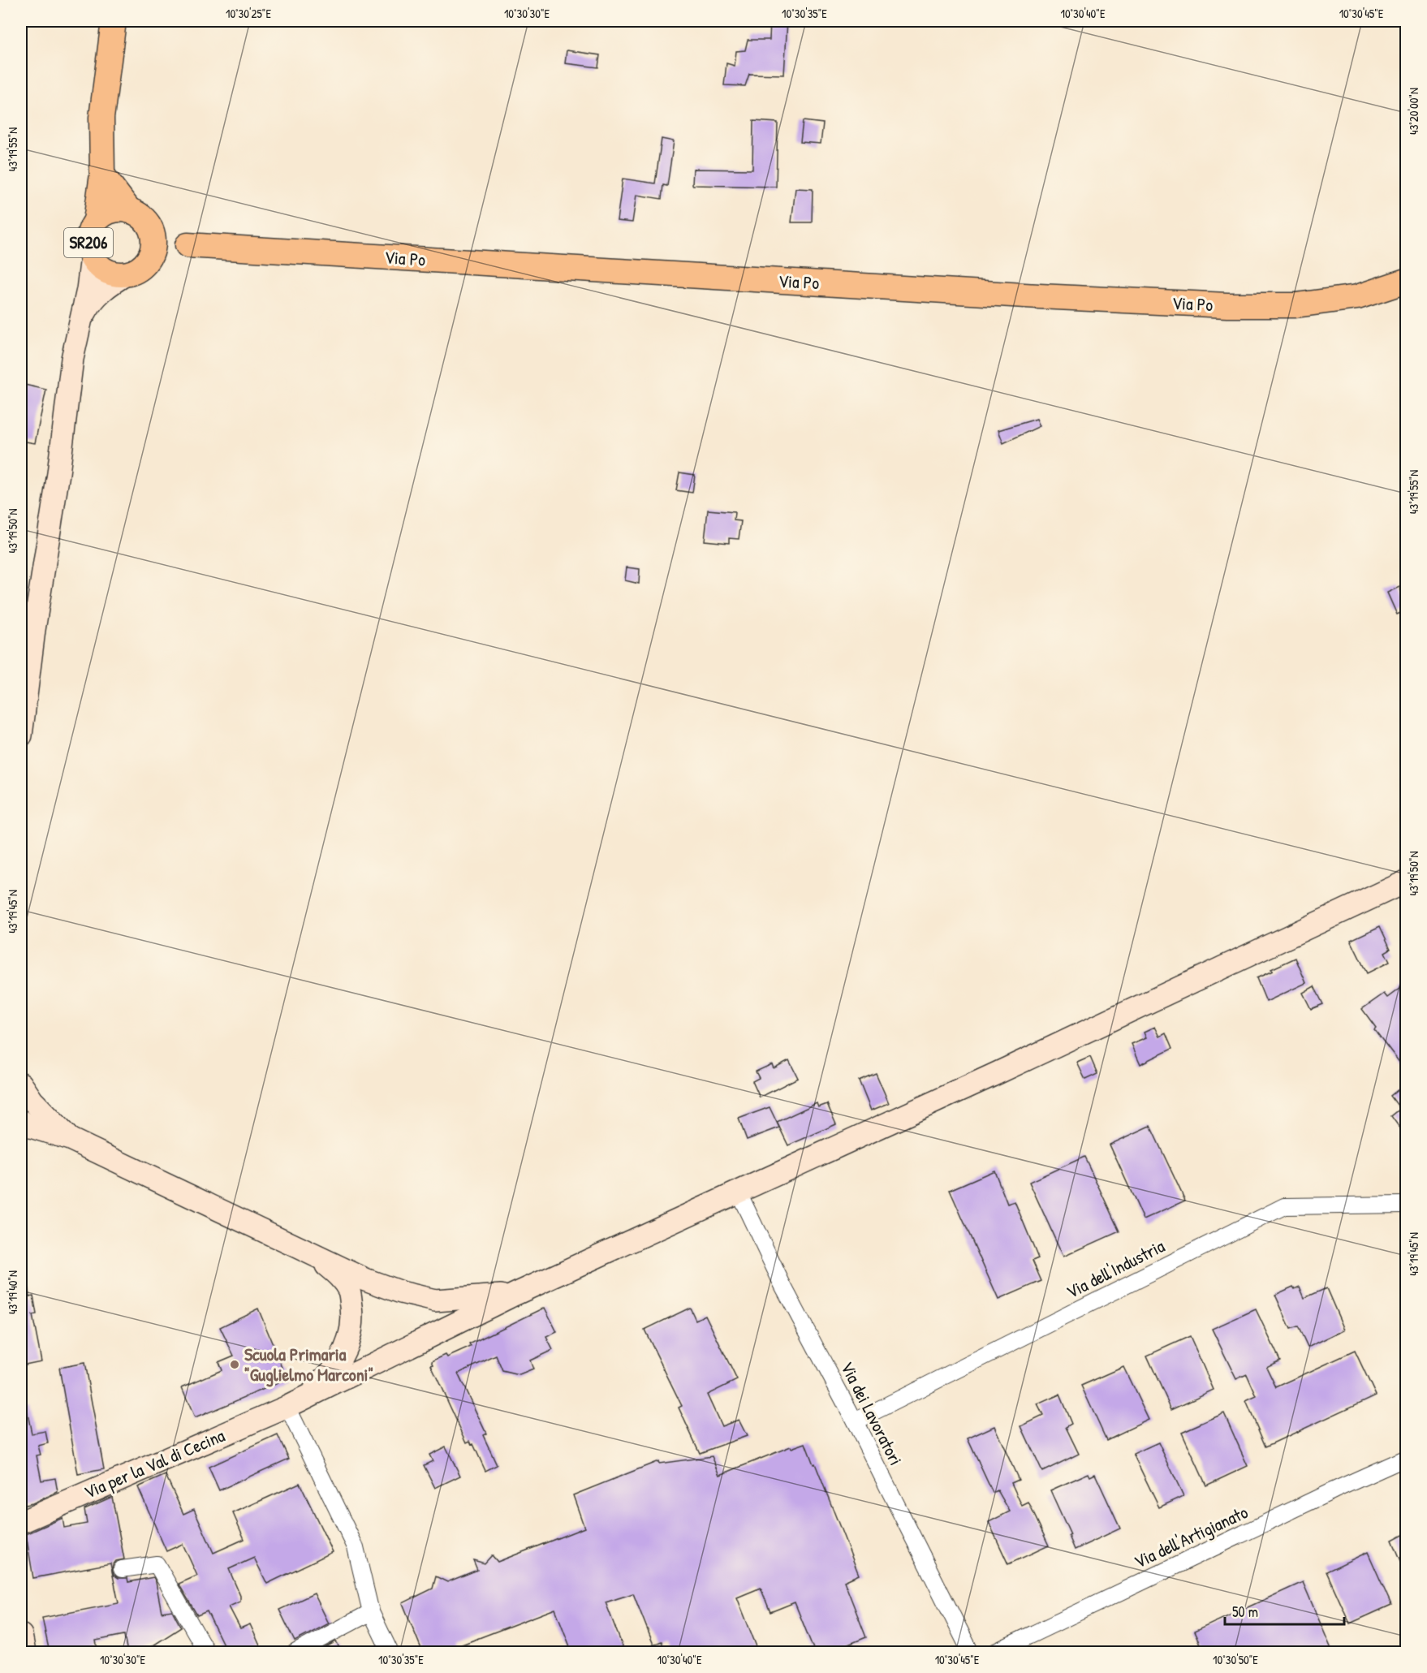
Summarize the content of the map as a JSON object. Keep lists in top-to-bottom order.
{
  "streets": {
    "main road": ["SR206", "Via Po", "Via per la Val di Cecina"],
    "street": ["Via dell'Industria", "Via dei Lavoratori", "Via dell'Artigianato"]
  },
  "crossings": [
    ["SR206", "Via Po"],
    ["Via dell'Industria", "Via dei Lavoratori"]
  ],
  "places": ["Scuola Primaria \"Guglielmo Marconi\""],
  "scale_bar": "50 m",
  "coordinates": [
    "10°30'25\"E",
    "10°30'30\"E",
    "10°30'35\"E",
    "10°30'40\"E",
    "10°30'45\"E",
    "43°20'00\"N",
    "43°19'55\"N",
    "43°19'50\"N",
    "43°19'45\"N",
    "43°19'40\"N",
    "10°30'50\"E"
  ]
}
